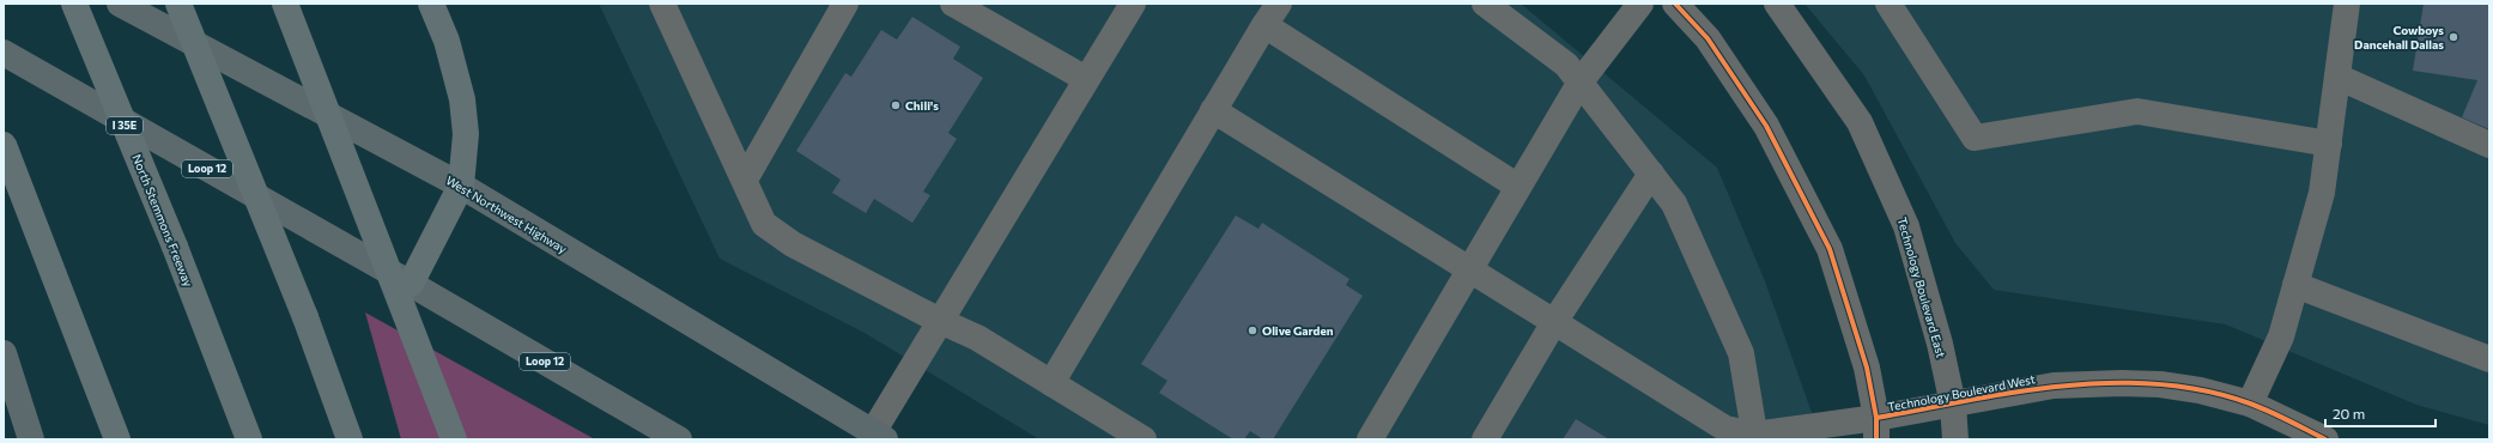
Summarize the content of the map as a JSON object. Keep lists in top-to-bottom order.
{
  "streets": {
    "highway": ["I 35E", "North Stemmons Freeway"],
    "main road": ["Loop 12", "West Northwest Highway"],
    "street": ["Technology Boulevard East", "Technology Boulevard West"]
  },
  "crossings": [
    ["Technology Boulevard East", "Technology Boulevard West"]
  ],
  "places": ["Cowboys Dancehall Dallas", "Chili's", "Olive Garden"],
  "scale_bar": "20 m"
}
